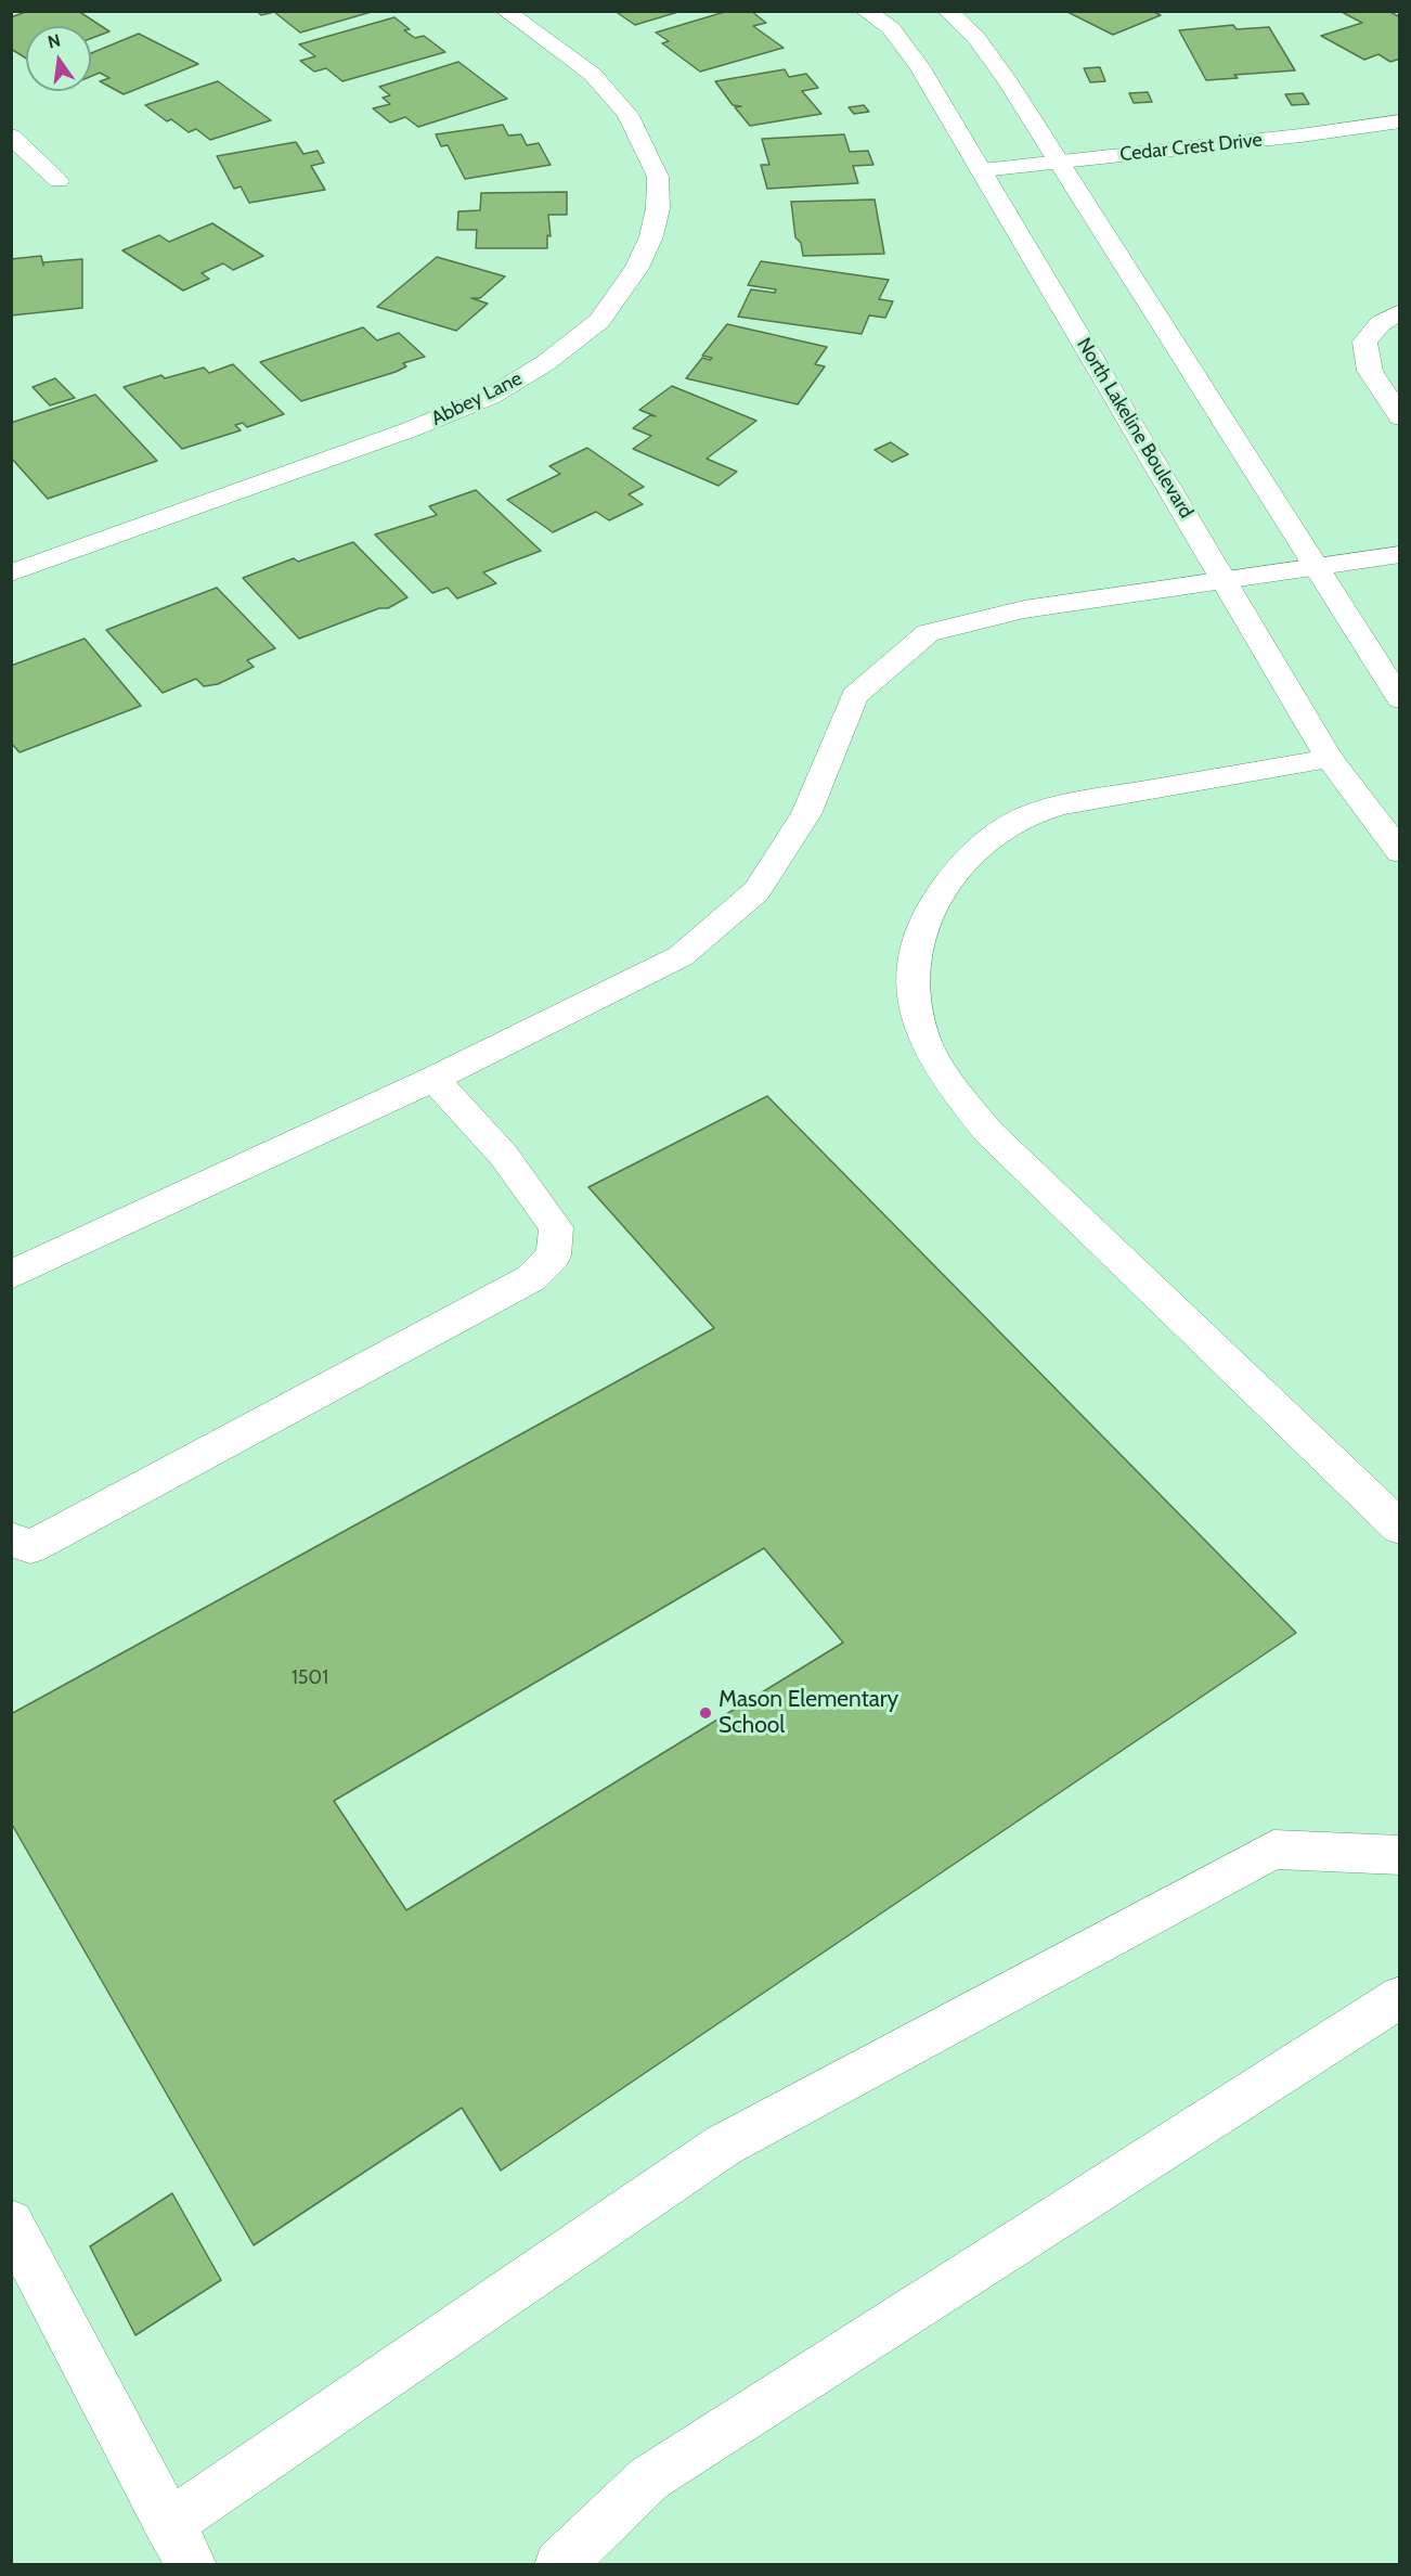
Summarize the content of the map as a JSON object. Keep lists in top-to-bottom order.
{
  "streets": {
    "main road": ["Cedar Crest Drive", "Abbey Lane", "North Lakeline Boulevard"]
  },
  "crossings": [
    ["Cedar Crest Drive", "North Lakeline Boulevard"]
  ],
  "places": ["Mason Elementary School"],
  "house_numbers": ["1501"],
  "north": "top"
}
